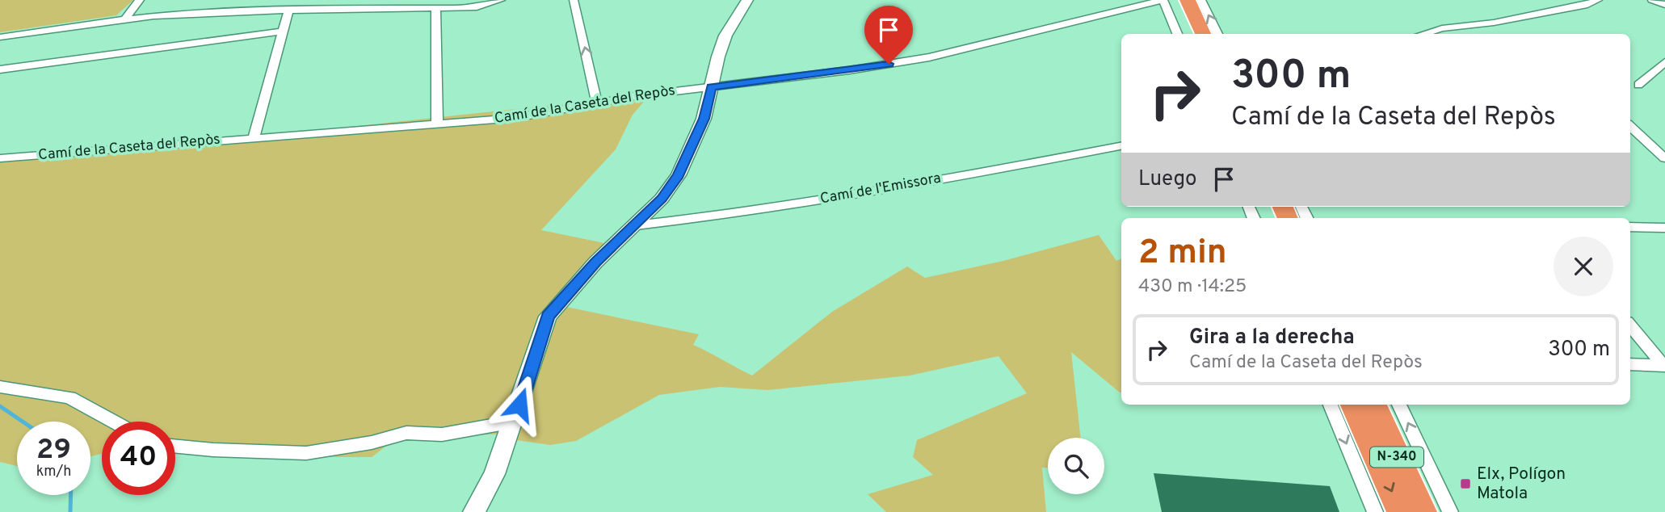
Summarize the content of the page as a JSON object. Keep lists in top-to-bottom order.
{
  "streets": {
    "highway": ["N-340"],
    "street": ["Camí de la Caseta del Repòs", "Camí de l'Emissora"]
  },
  "places": {
    "transit": ["Elx, Polígon Matola"]
  },
  "page": {
    "turn": ["300 m", "Camí de la Caseta del Repòs"],
    "then": "Luego",
    "heading": ["2 min", "430 m · 14:25"],
    "list": [
      {
        "name": "Gira a la derecha",
        "note": "Camí de la Caseta del Repòs",
        "value": "300 m"
      }
    ],
    "speed": "29 km/h",
    "limit": "40"
  }
}
